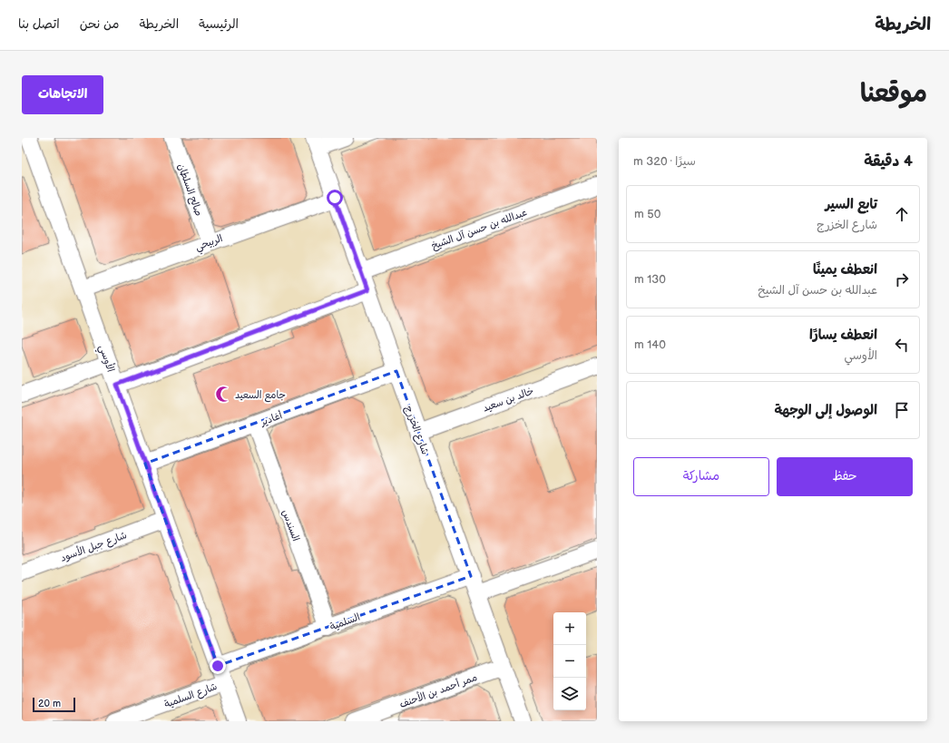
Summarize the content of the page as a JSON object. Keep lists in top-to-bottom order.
{
  "streets": {
    "street": [
      "صالح السلطان",
      "عبدالله بن حسن آل الشيخ",
      "الربيحي",
      "الأوسي",
      "خالد بن سعيد",
      "أغادير",
      "شارع الخزرج",
      "السندس",
      "شارع جبل الأسود",
      "السلمية",
      "ممر أحمد بن الأحنف",
      "شارع السلمية"
    ]
  },
  "crossings": [
    ["صالح السلطان", "الربيحي"],
    ["عبدالله بن حسن آل الشيخ", "شارع الخزرج"],
    ["الربيحي", "الأوسي"],
    ["الربيحي", "شارع الخزرج"],
    ["الأوسي", "أغادير"],
    ["الأوسي", "شارع جبل الأسود"],
    ["الأوسي", "السلمية"],
    ["الأوسي", "شارع السلمية"],
    ["خالد بن سعيد", "شارع الخزرج"],
    ["أغادير", "شارع الخزرج"],
    ["أغادير", "السندس"],
    ["شارع الخزرج", "السلمية"],
    ["شارع الخزرج", "ممر أحمد بن الأحنف"],
    ["السندس", "السلمية"]
  ],
  "places": {
    "mosque": ["جامع السعيد"]
  },
  "scale_bar": "20 m",
  "page": {
    "header": "الخريطة",
    "nav": [
      "الرئيسية",
      "الخريطة",
      "من نحن",
      "اتصل بنا"
    ],
    "title": "موقعنا",
    "buttons": [
      "الاتجاهات",
      ["حفظ", "مشاركة"]
    ],
    "heading": ["4 دقيقة", "سيرًا · 320 m"],
    "list": [
      ["تابع السير", "شارع الخزرج", "50 m"],
      ["انعطف يمينًا", "عبدالله بن حسن آل الشيخ", "130 m"],
      ["انعطف يسارًا", "الأوسي", "140 m"],
      "الوصول إلى الوجهة"
    ],
    "map_buttons": ["+", "−"],
    "scale": "20 m"
  }
}
